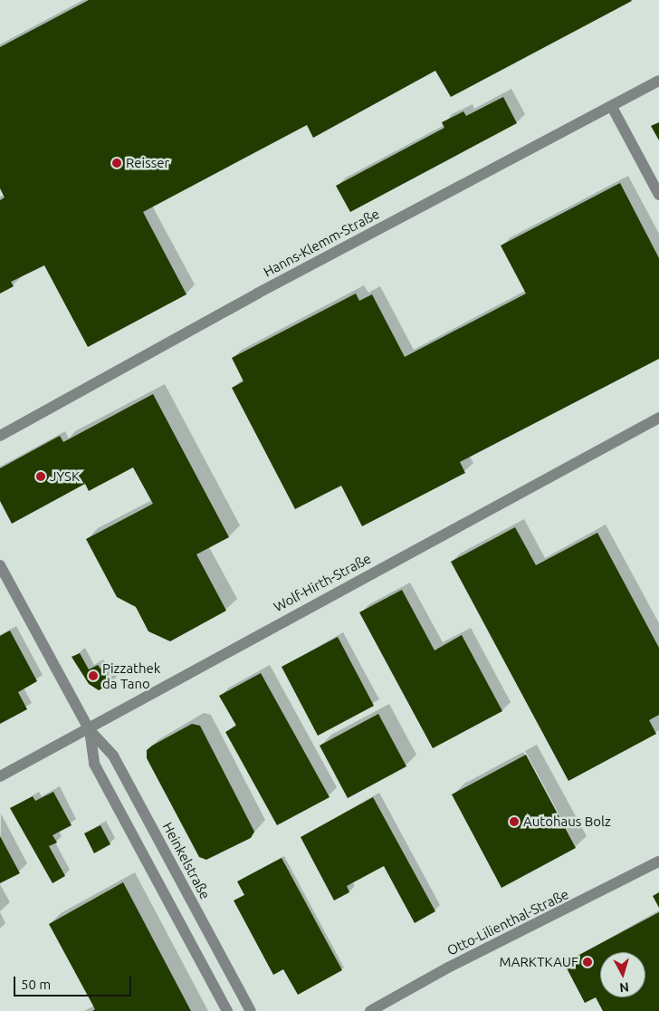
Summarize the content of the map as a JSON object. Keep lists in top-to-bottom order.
{
  "streets": {
    "street": [
      "Hanns-Klemm-Straße",
      "Wolf-Hirth-Straße",
      "Heinkelstraße",
      "Otto-Lilienthal-Straße"
    ]
  },
  "crossings": [
    ["Wolf-Hirth-Straße", "Heinkelstraße"]
  ],
  "places": [
    "Reisser",
    "JYSK",
    "Pizzathek da Tano",
    "Autohaus Bolz",
    "MARKTKAUF"
  ],
  "scale_bar": "50 m",
  "north": "bottom"
}
